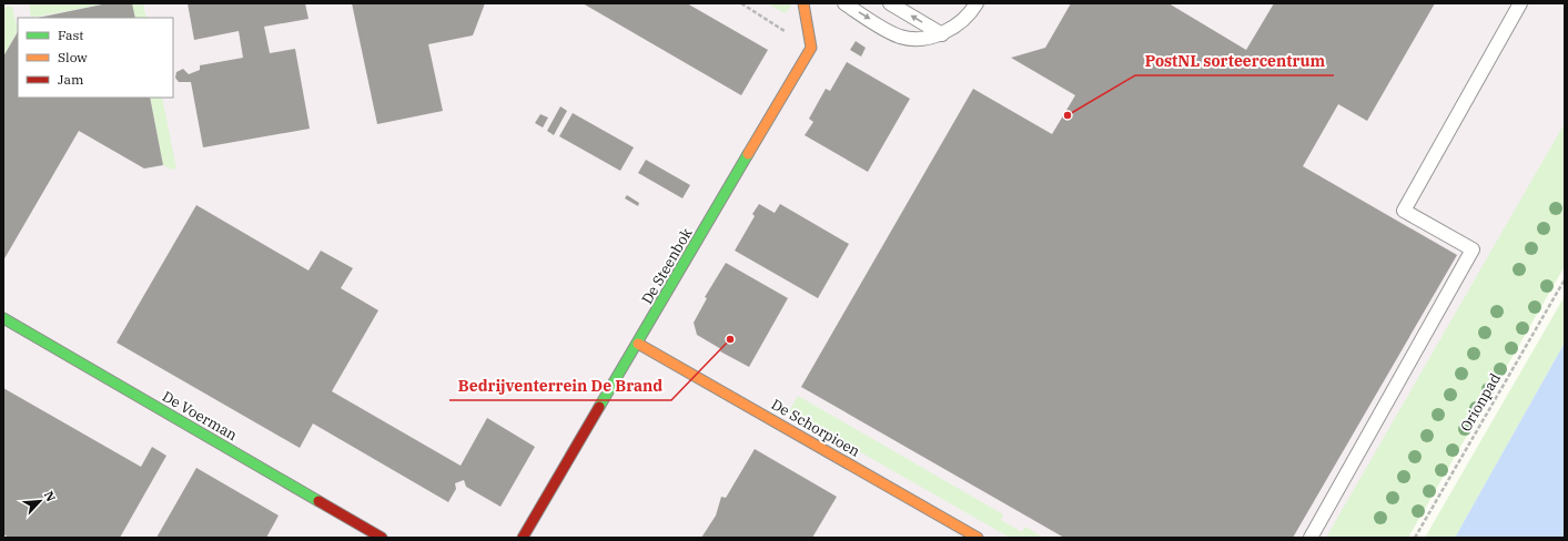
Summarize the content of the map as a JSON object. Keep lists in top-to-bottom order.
{
  "streets": {
    "street": ["De Steenbok", "De Voerman", "De Schorpioen"],
    "path": ["Orionpad"]
  },
  "crossings": [
    ["De Steenbok", "De Schorpioen"]
  ],
  "places": ["PostNL sorteercentrum", "Bedrijventerrein De Brand"],
  "legend": ["Fast", "Slow", "Jam"],
  "north": "top right"
}
